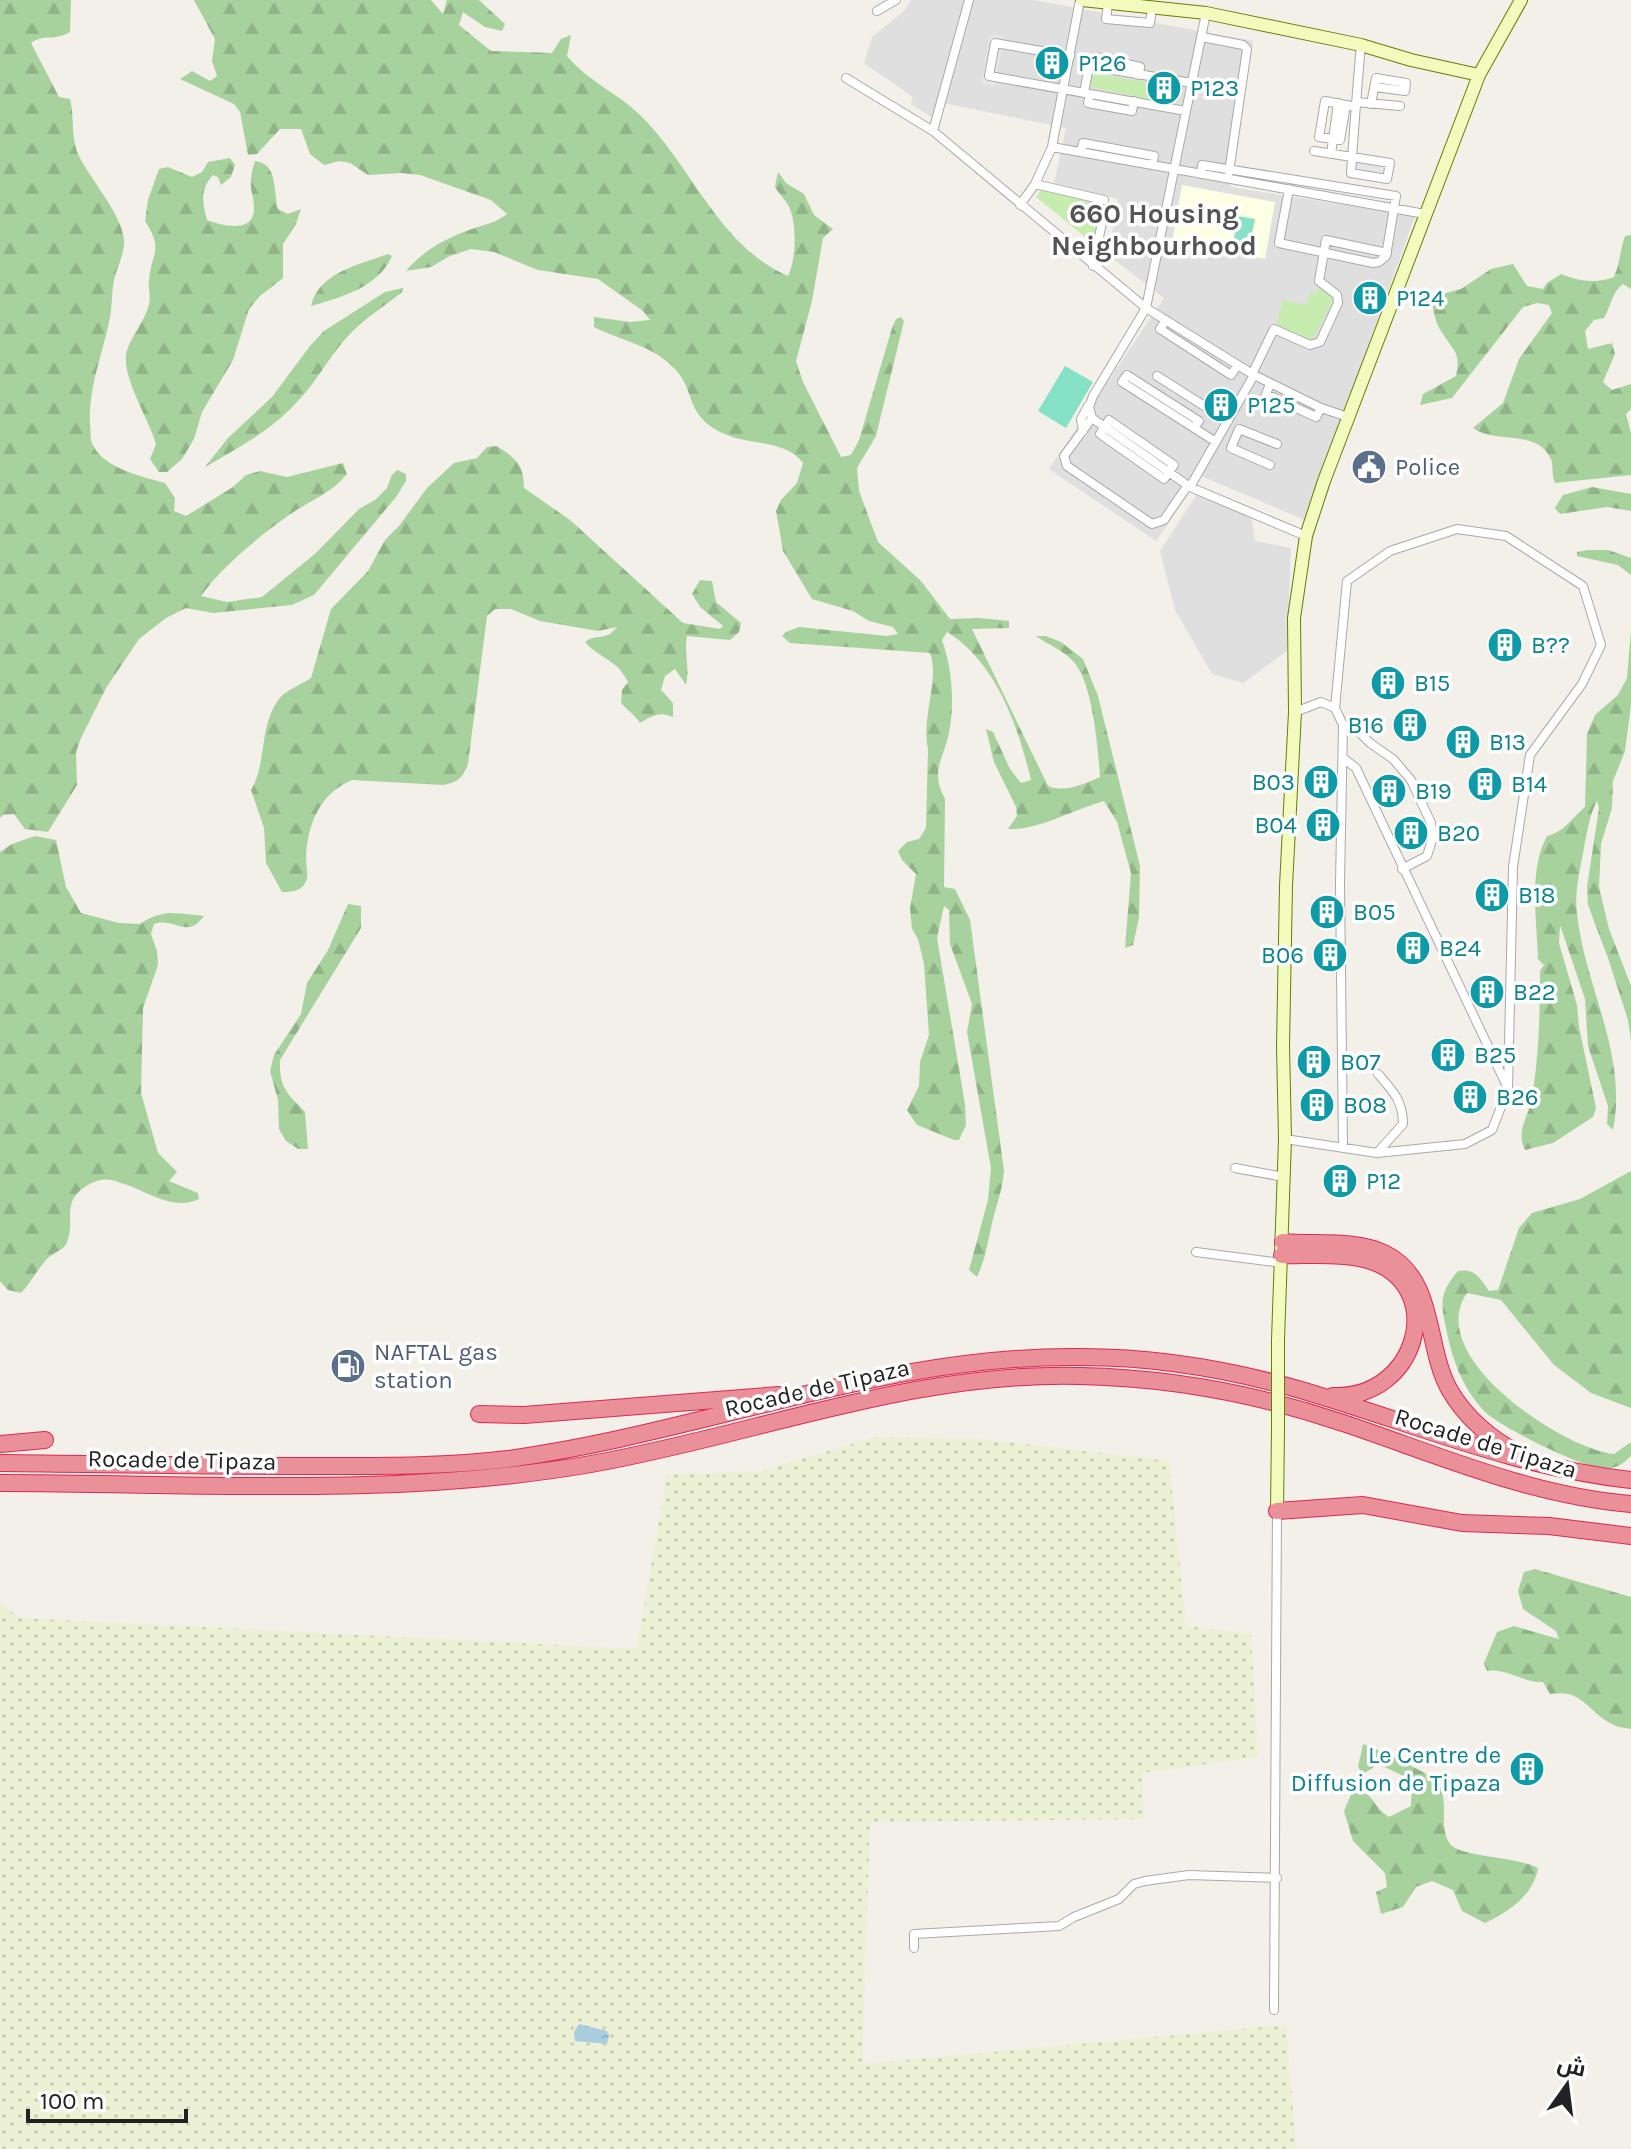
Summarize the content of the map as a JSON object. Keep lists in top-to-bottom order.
{
  "streets": {
    "highway": ["Rocade de Tipaza"]
  },
  "districts": ["660 Housing Neighbourhood"],
  "places": {
    "building": [
      "P126",
      "P123",
      "P124",
      "P125",
      "B??",
      "B15",
      "B16",
      "B13",
      "B03",
      "B14",
      "B19",
      "B04",
      "B20",
      "B18",
      "B05",
      "B24",
      "B06",
      "B22",
      "B25",
      "B07",
      "B26",
      "B08",
      "P12",
      "Le Centre de Diffusion de Tipaza"
    ],
    "public building": ["Police"],
    "fuel station": ["NAFTAL gas station"]
  },
  "scale_bar": "100 m",
  "north": "top"
}
